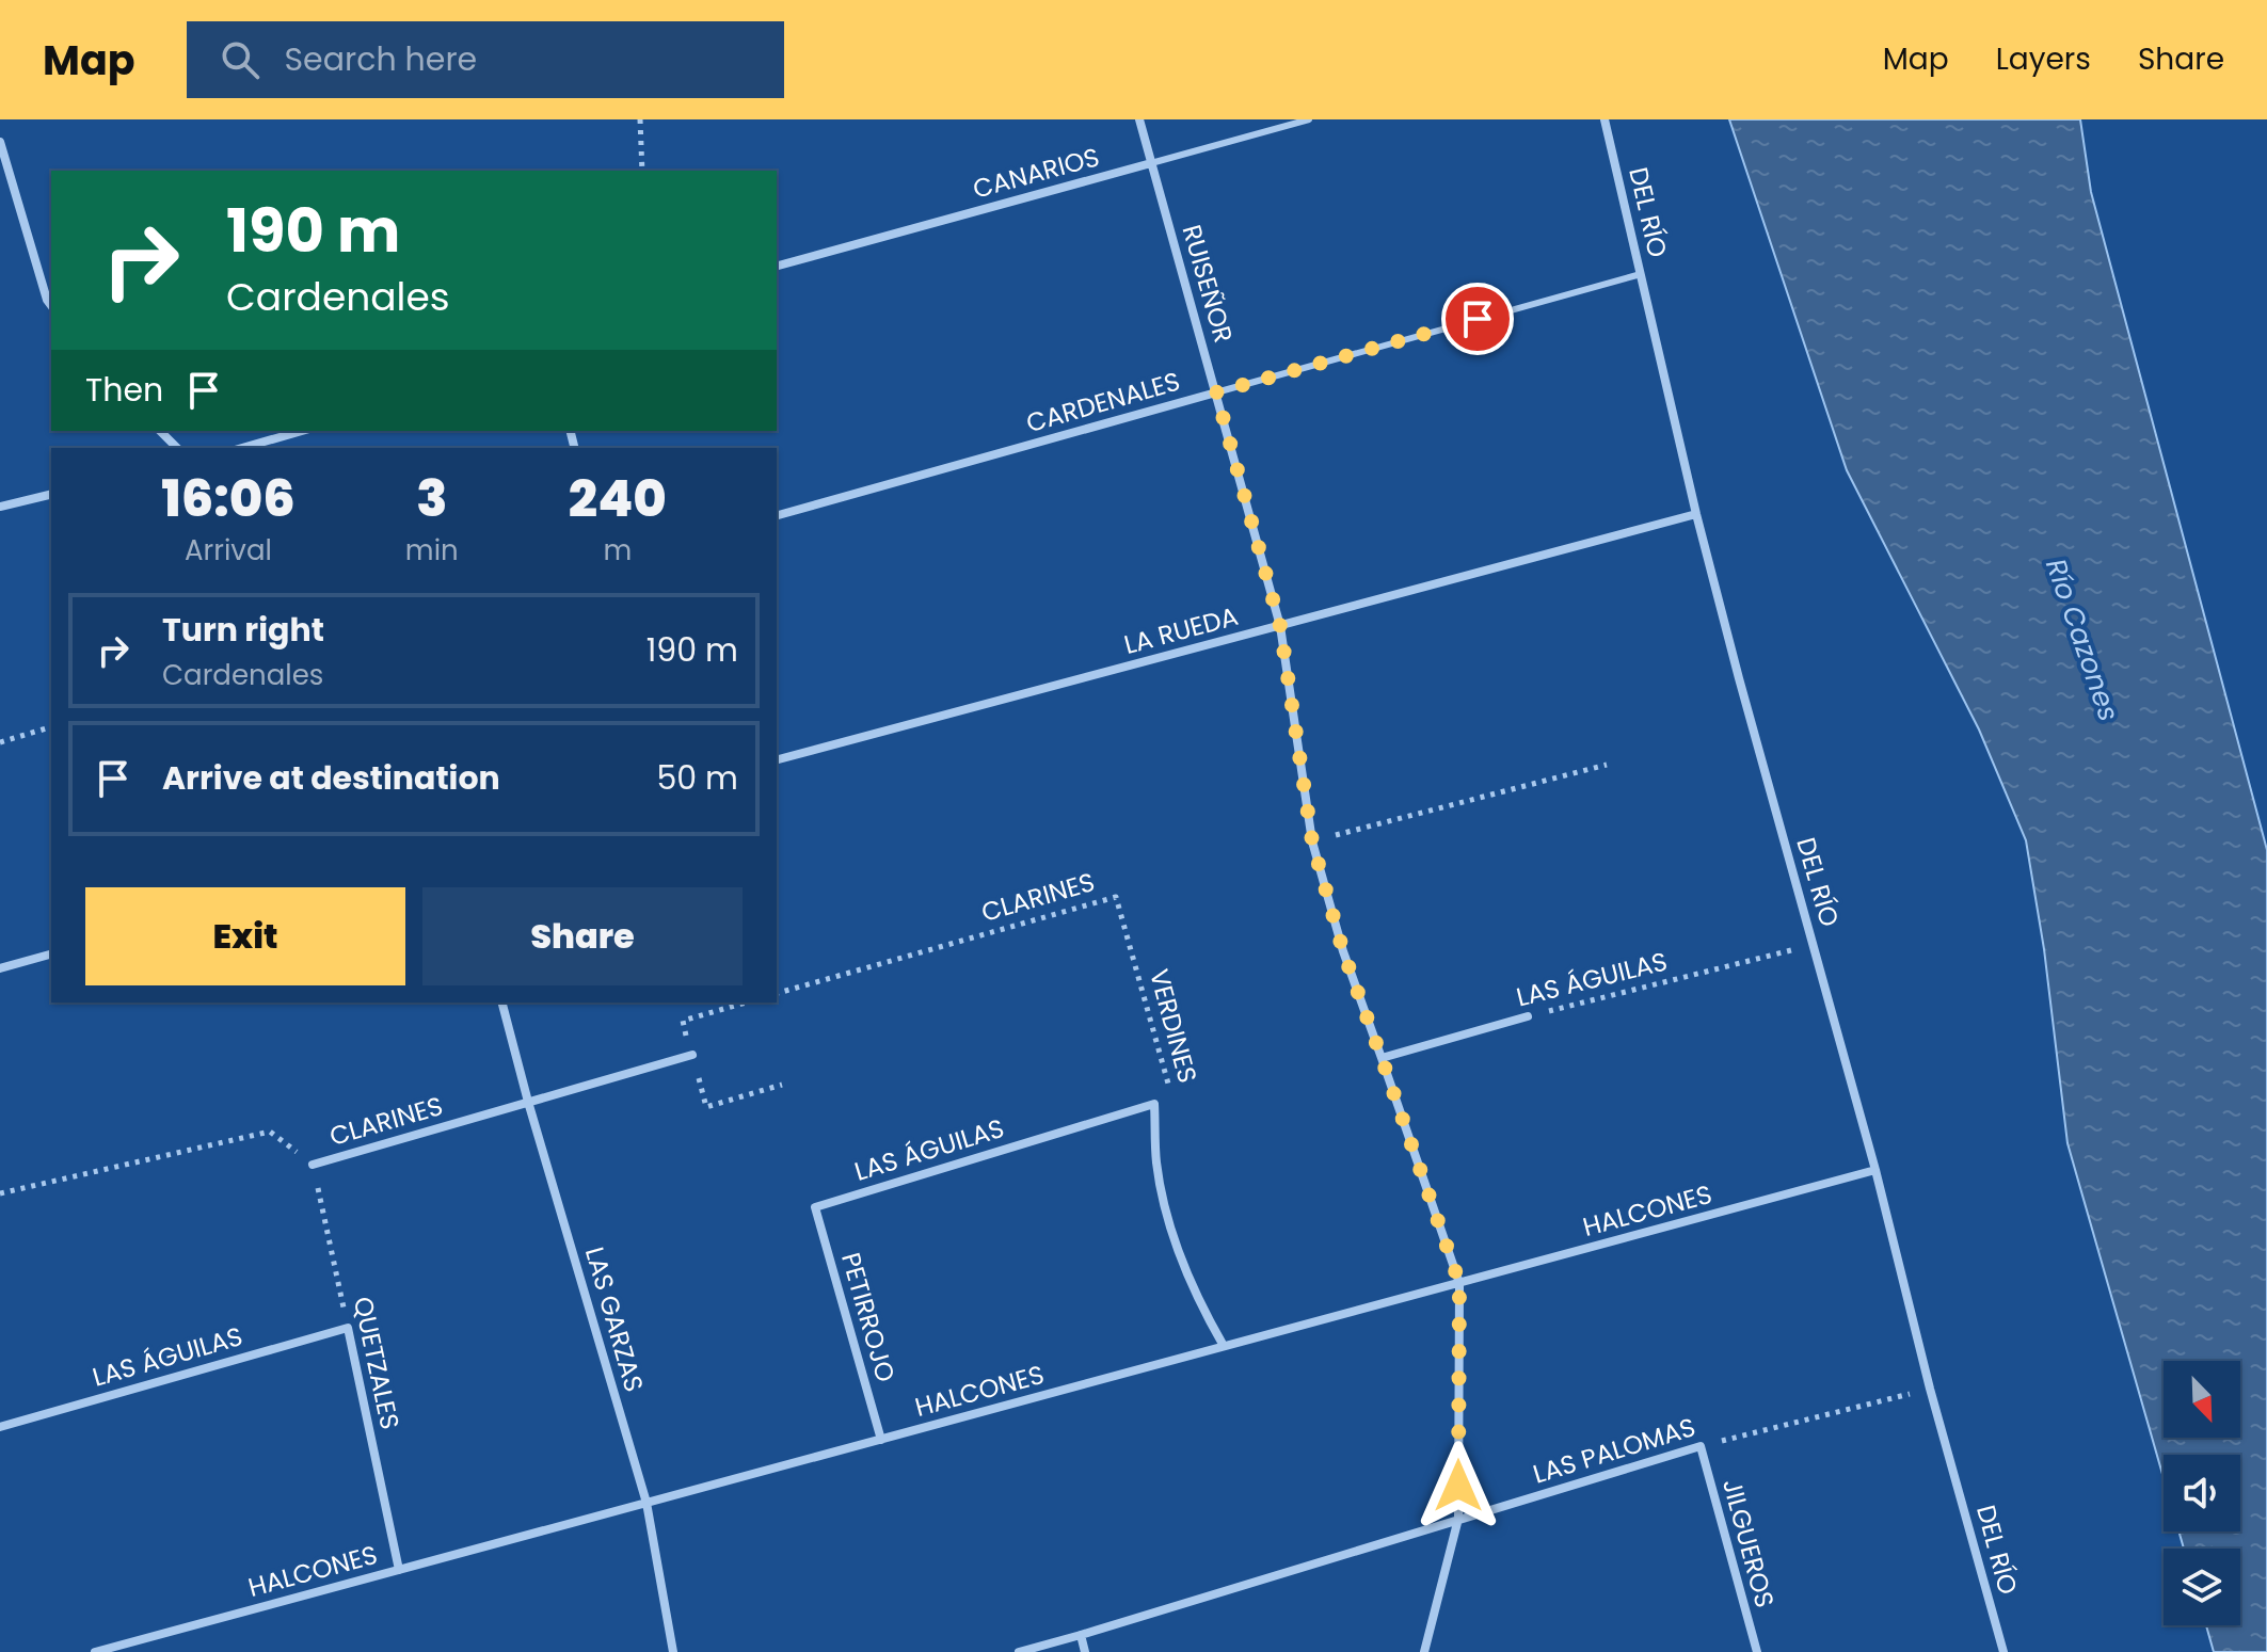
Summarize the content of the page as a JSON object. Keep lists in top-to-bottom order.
{
  "streets": {
    "street": [
      "CANARIOS",
      "DEL RÍO",
      "RUISEÑOR",
      "CARDENALES",
      "LA RUEDA",
      "CLARINES",
      "LAS ÁGUILAS",
      "VERDINES",
      "HALCONES",
      "PETIRROJO",
      "LAS GARZAS",
      "QUETZALES",
      "LAS PALOMAS",
      "JILGUEROS"
    ]
  },
  "crossings": [
    ["CANARIOS", "RUISEÑOR"],
    ["DEL RÍO", "CARDENALES"],
    ["DEL RÍO", "LA RUEDA"],
    ["DEL RÍO", "LAS ÁGUILAS"],
    ["DEL RÍO", "HALCONES"],
    ["DEL RÍO", "LAS PALOMAS"],
    ["RUISEÑOR", "CARDENALES"],
    ["RUISEÑOR", "LA RUEDA"],
    ["RUISEÑOR", "LAS ÁGUILAS"],
    ["RUISEÑOR", "HALCONES"],
    ["RUISEÑOR", "LAS PALOMAS"],
    ["CLARINES", "VERDINES"],
    ["CLARINES", "LAS GARZAS"],
    ["CLARINES", "QUETZALES"],
    ["LAS ÁGUILAS", "VERDINES"],
    ["LAS ÁGUILAS", "PETIRROJO"],
    ["LAS ÁGUILAS", "QUETZALES"],
    ["VERDINES", "HALCONES"],
    ["HALCONES", "PETIRROJO"],
    ["HALCONES", "LAS GARZAS"],
    ["HALCONES", "QUETZALES"],
    ["LAS PALOMAS", "JILGUEROS"]
  ],
  "water": ["Río Cazones"],
  "north": "bottom right",
  "page": {
    "header": "Map",
    "search": "Search here",
    "nav": ["Map", "Layers", "Share"],
    "turn": ["190 m", "Cardenales"],
    "then": "Then",
    "eta": [
      "16:06",
      "Arrival",
      "3",
      "min",
      "240",
      "m"
    ],
    "list": [
      {
        "name": "Turn right",
        "note": "Cardenales",
        "value": "190 m"
      },
      {
        "name": "Arrive at destination",
        "value": "50 m"
      }
    ],
    "buttons": ["Exit", "Share"]
  }
}
